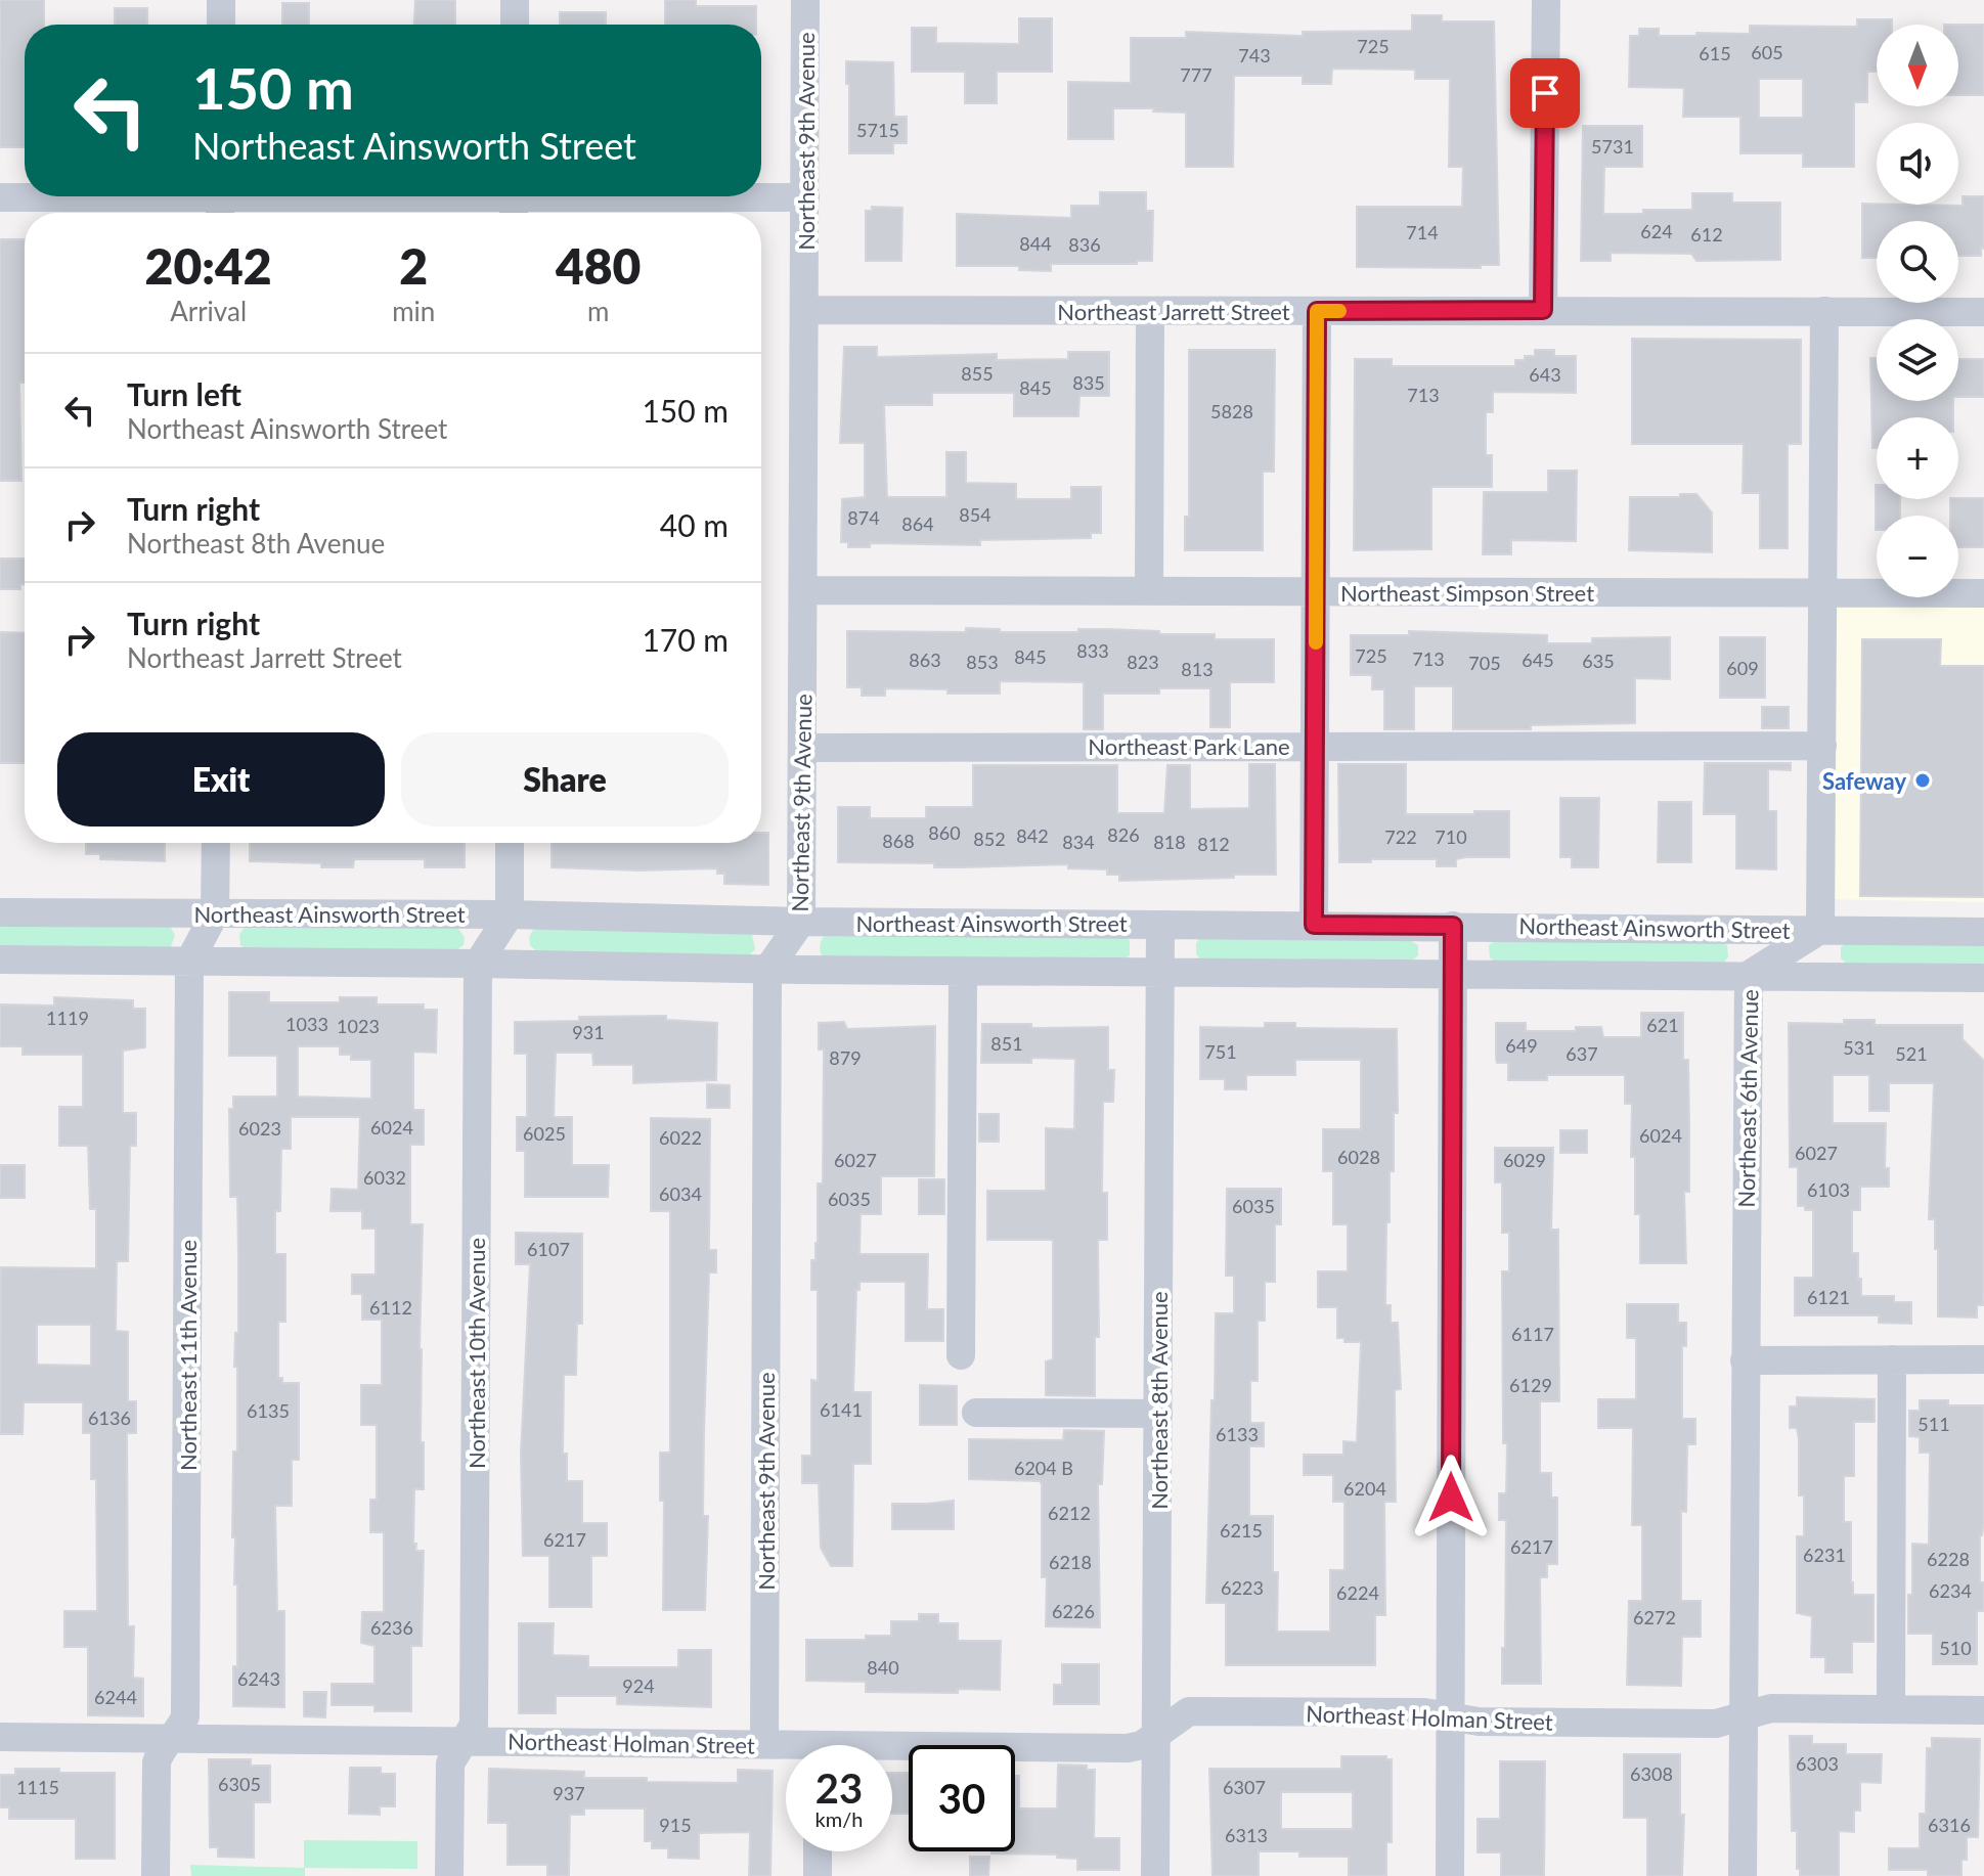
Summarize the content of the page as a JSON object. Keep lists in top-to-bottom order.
{
  "streets": {
    "street": [
      "Northeast 9th Avenue",
      "Northeast Jarrett Street",
      "Northeast Simpson Street",
      "Northeast Park Lane",
      "Northeast Ainsworth Street",
      "Northeast 6th Avenue",
      "Northeast 10th Avenue",
      "Northeast 11th Avenue",
      "Northeast 8th Avenue",
      "Northeast Holman Street"
    ]
  },
  "crossings": [
    ["Northeast 9th Avenue", "Northeast Jarrett Street"],
    ["Northeast 9th Avenue", "Northeast Simpson Street"],
    ["Northeast 9th Avenue", "Northeast Park Lane"],
    ["Northeast 9th Avenue", "Northeast Ainsworth Street"],
    ["Northeast 9th Avenue", "Northeast Holman Street"],
    ["Northeast Ainsworth Street", "Northeast 6th Avenue"],
    ["Northeast Ainsworth Street", "Northeast 10th Avenue"],
    ["Northeast Ainsworth Street", "Northeast 11th Avenue"],
    ["Northeast Ainsworth Street", "Northeast 8th Avenue"],
    ["Northeast 6th Avenue", "Northeast Holman Street"],
    ["Northeast 10th Avenue", "Northeast Holman Street"],
    ["Northeast 11th Avenue", "Northeast Holman Street"],
    ["Northeast 8th Avenue", "Northeast Holman Street"]
  ],
  "places": ["Safeway"],
  "house_numbers": [
    "725",
    "605",
    "615",
    "743",
    "777",
    "5715",
    "5731",
    "624",
    "714",
    "612",
    "844",
    "836",
    "855",
    "643",
    "835",
    "845",
    "713",
    "5828",
    "854",
    "874",
    "864",
    "833",
    "725",
    "845",
    "713",
    "863",
    "645",
    "635",
    "853",
    "823",
    "705",
    "609",
    "813",
    "860",
    "826",
    "842",
    "722",
    "710",
    "852",
    "868",
    "834",
    "818",
    "812",
    "1119",
    "1033",
    "621",
    "1023",
    "931",
    "851",
    "649",
    "531",
    "751",
    "637",
    "521",
    "879",
    "6024",
    "6023",
    "6025",
    "6024",
    "6022",
    "6027",
    "6028",
    "6027",
    "6029",
    "6032",
    "6103",
    "6034",
    "6035",
    "6035",
    "6107",
    "6121",
    "6112",
    "6117",
    "6129",
    "6141",
    "6135",
    "6136",
    "511",
    "6133",
    "6204 B",
    "6204",
    "6212",
    "6215",
    "6217",
    "6217",
    "6231",
    "6228",
    "6218",
    "6223",
    "6234",
    "6224",
    "6226",
    "6272",
    "6236",
    "510",
    "840",
    "6243",
    "924",
    "6244",
    "6303",
    "6308",
    "6305",
    "1115",
    "6307",
    "937",
    "915",
    "6316",
    "6313"
  ],
  "north": "bottom",
  "page": {
    "map_buttons": ["+", "−"],
    "turn": ["150 m", "Northeast Ainsworth Street"],
    "eta": [
      "20:42",
      "Arrival",
      "2",
      "min",
      "480",
      "m"
    ],
    "list": [
      {
        "name": "Turn left",
        "note": "Northeast Ainsworth Street",
        "value": "150 m"
      },
      {
        "name": "Turn right",
        "note": "Northeast 8th Avenue",
        "value": "40 m"
      },
      {
        "name": "Turn right",
        "note": "Northeast Jarrett Street",
        "value": "170 m"
      }
    ],
    "buttons": ["Exit", "Share"],
    "speed": "23 km/h",
    "limit": "30"
  }
}
